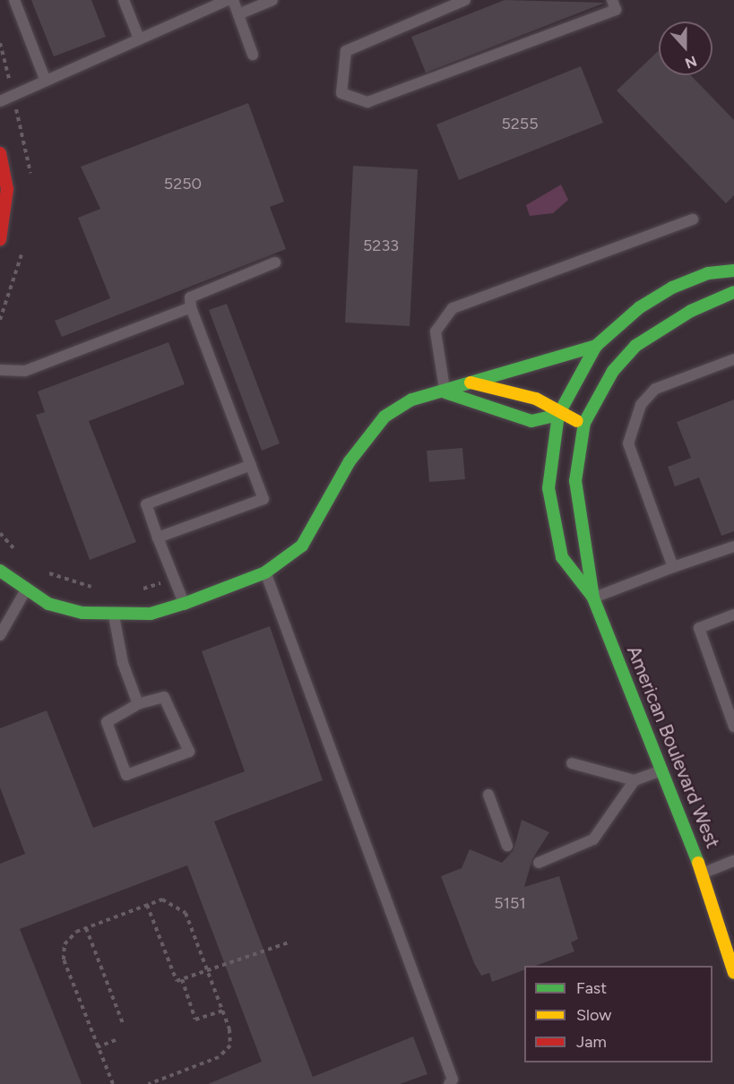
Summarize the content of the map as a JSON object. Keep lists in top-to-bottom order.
{
  "streets": {
    "street": ["American Boulevard West"]
  },
  "house_numbers": [
    "5255",
    "5250",
    "5233",
    "5151"
  ],
  "legend": ["Fast", "Slow", "Jam"],
  "north": "bottom"
}
